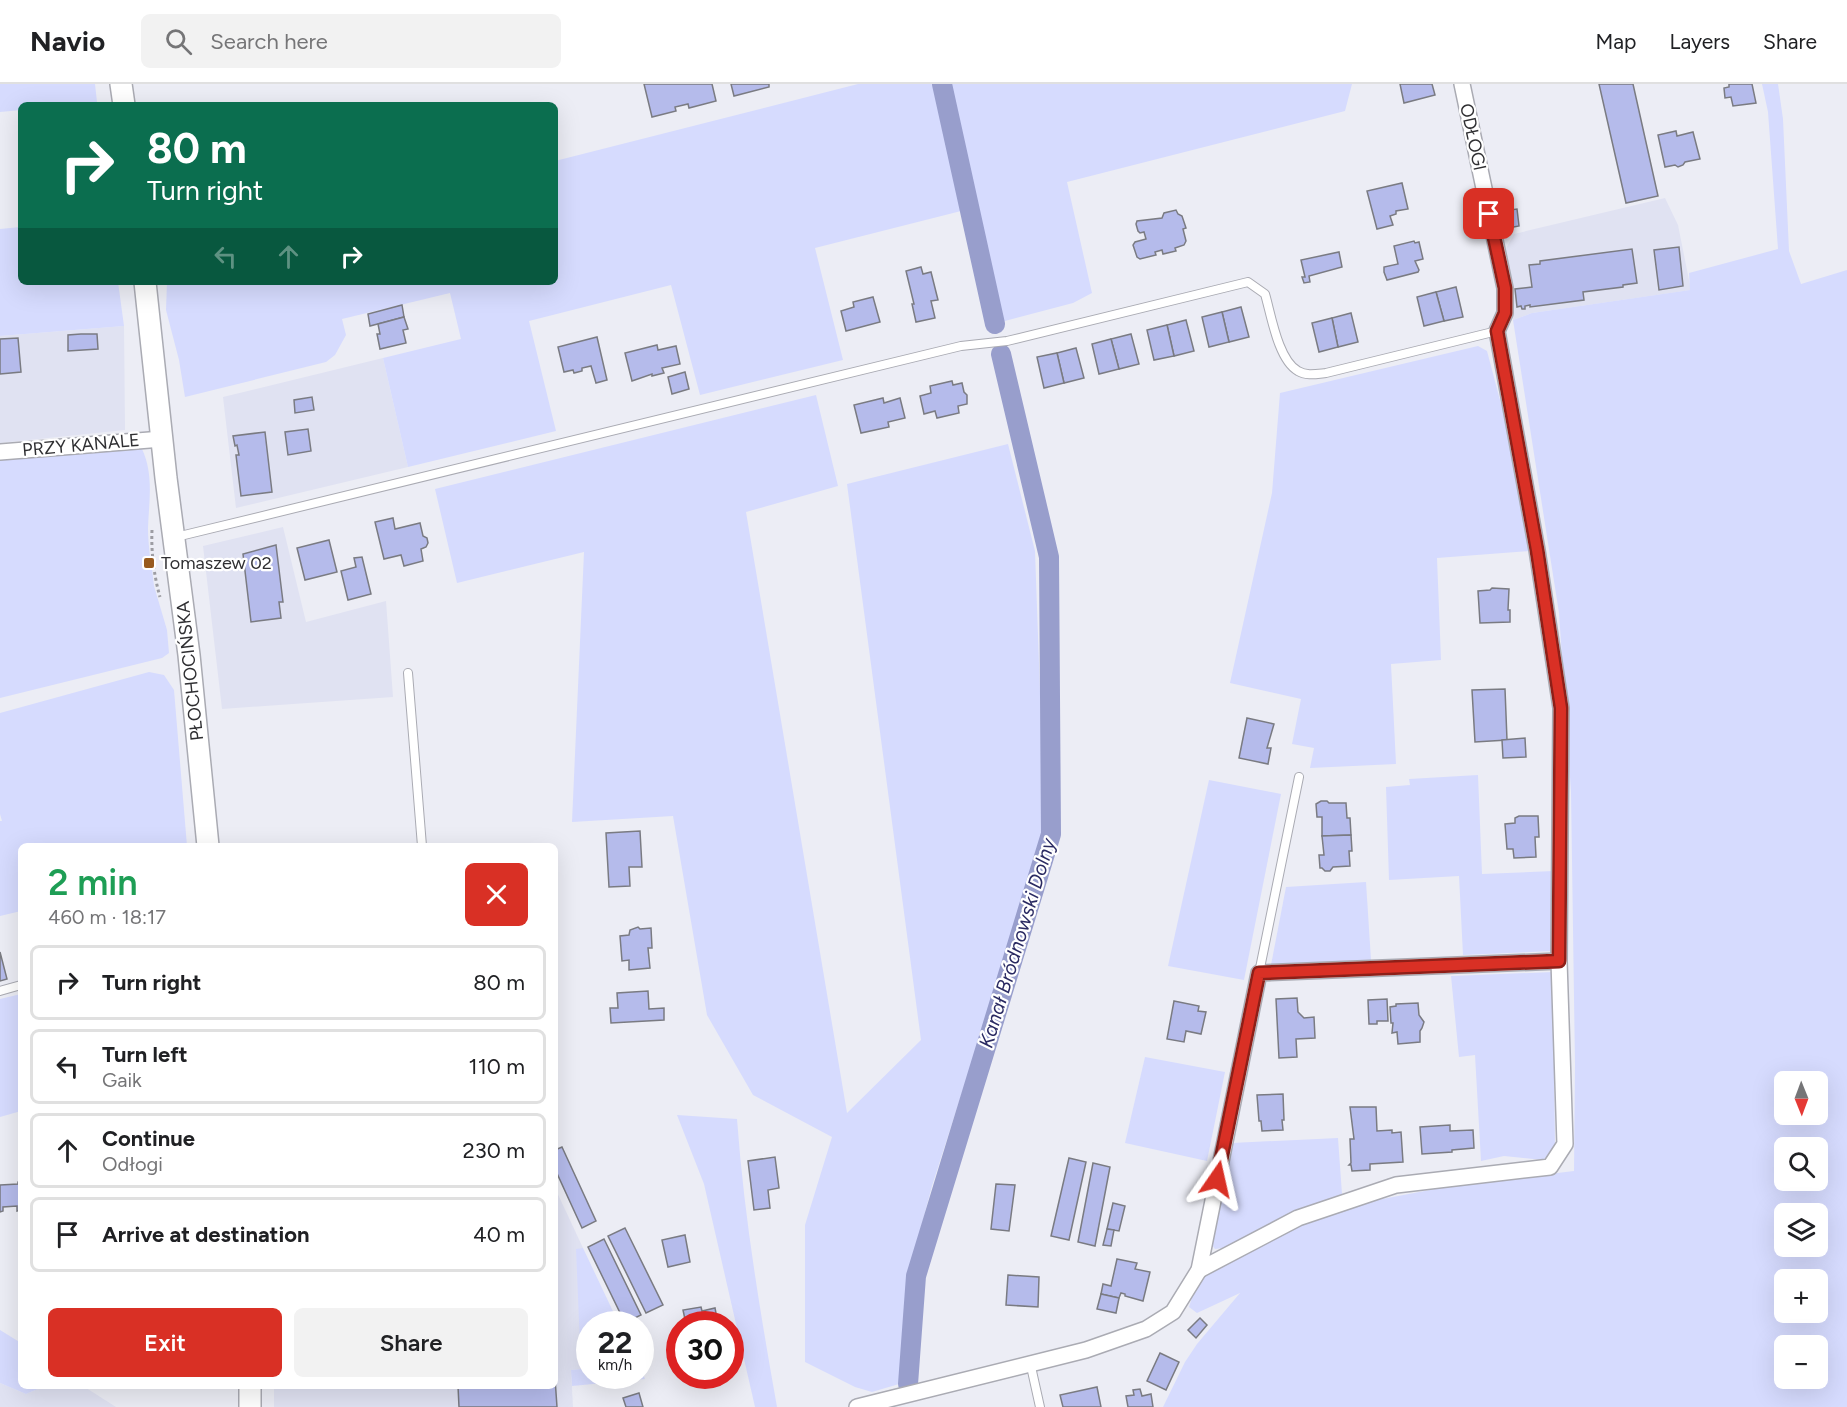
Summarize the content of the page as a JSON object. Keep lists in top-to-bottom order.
{
  "streets": {
    "main road": ["PŁOCHOCIŃSKA"],
    "street": ["ODŁOGI", "PRZY KANALE"]
  },
  "crossings": [
    ["PRZY KANALE", "PŁOCHOCIŃSKA"]
  ],
  "water": ["Kanał Bródnowski Dolny"],
  "places": {
    "transit": ["Tomaszew 02"]
  },
  "north": "bottom",
  "page": {
    "header": "Navio",
    "search": "Search here",
    "nav": ["Map", "Layers", "Share"],
    "turn": ["80 m", "Turn right"],
    "heading": ["2 min", "460 m · 18:17"],
    "list": [
      {
        "name": "Turn right",
        "value": "80 m"
      },
      {
        "name": "Turn left",
        "note": "Gaik",
        "value": "110 m"
      },
      {
        "name": "Continue",
        "note": "Odłogi",
        "value": "230 m"
      },
      {
        "name": "Arrive at destination",
        "value": "40 m"
      }
    ],
    "map_buttons": ["+", "−"],
    "buttons": ["Exit", "Share"],
    "speed": "22 km/h",
    "limit": "30"
  }
}
